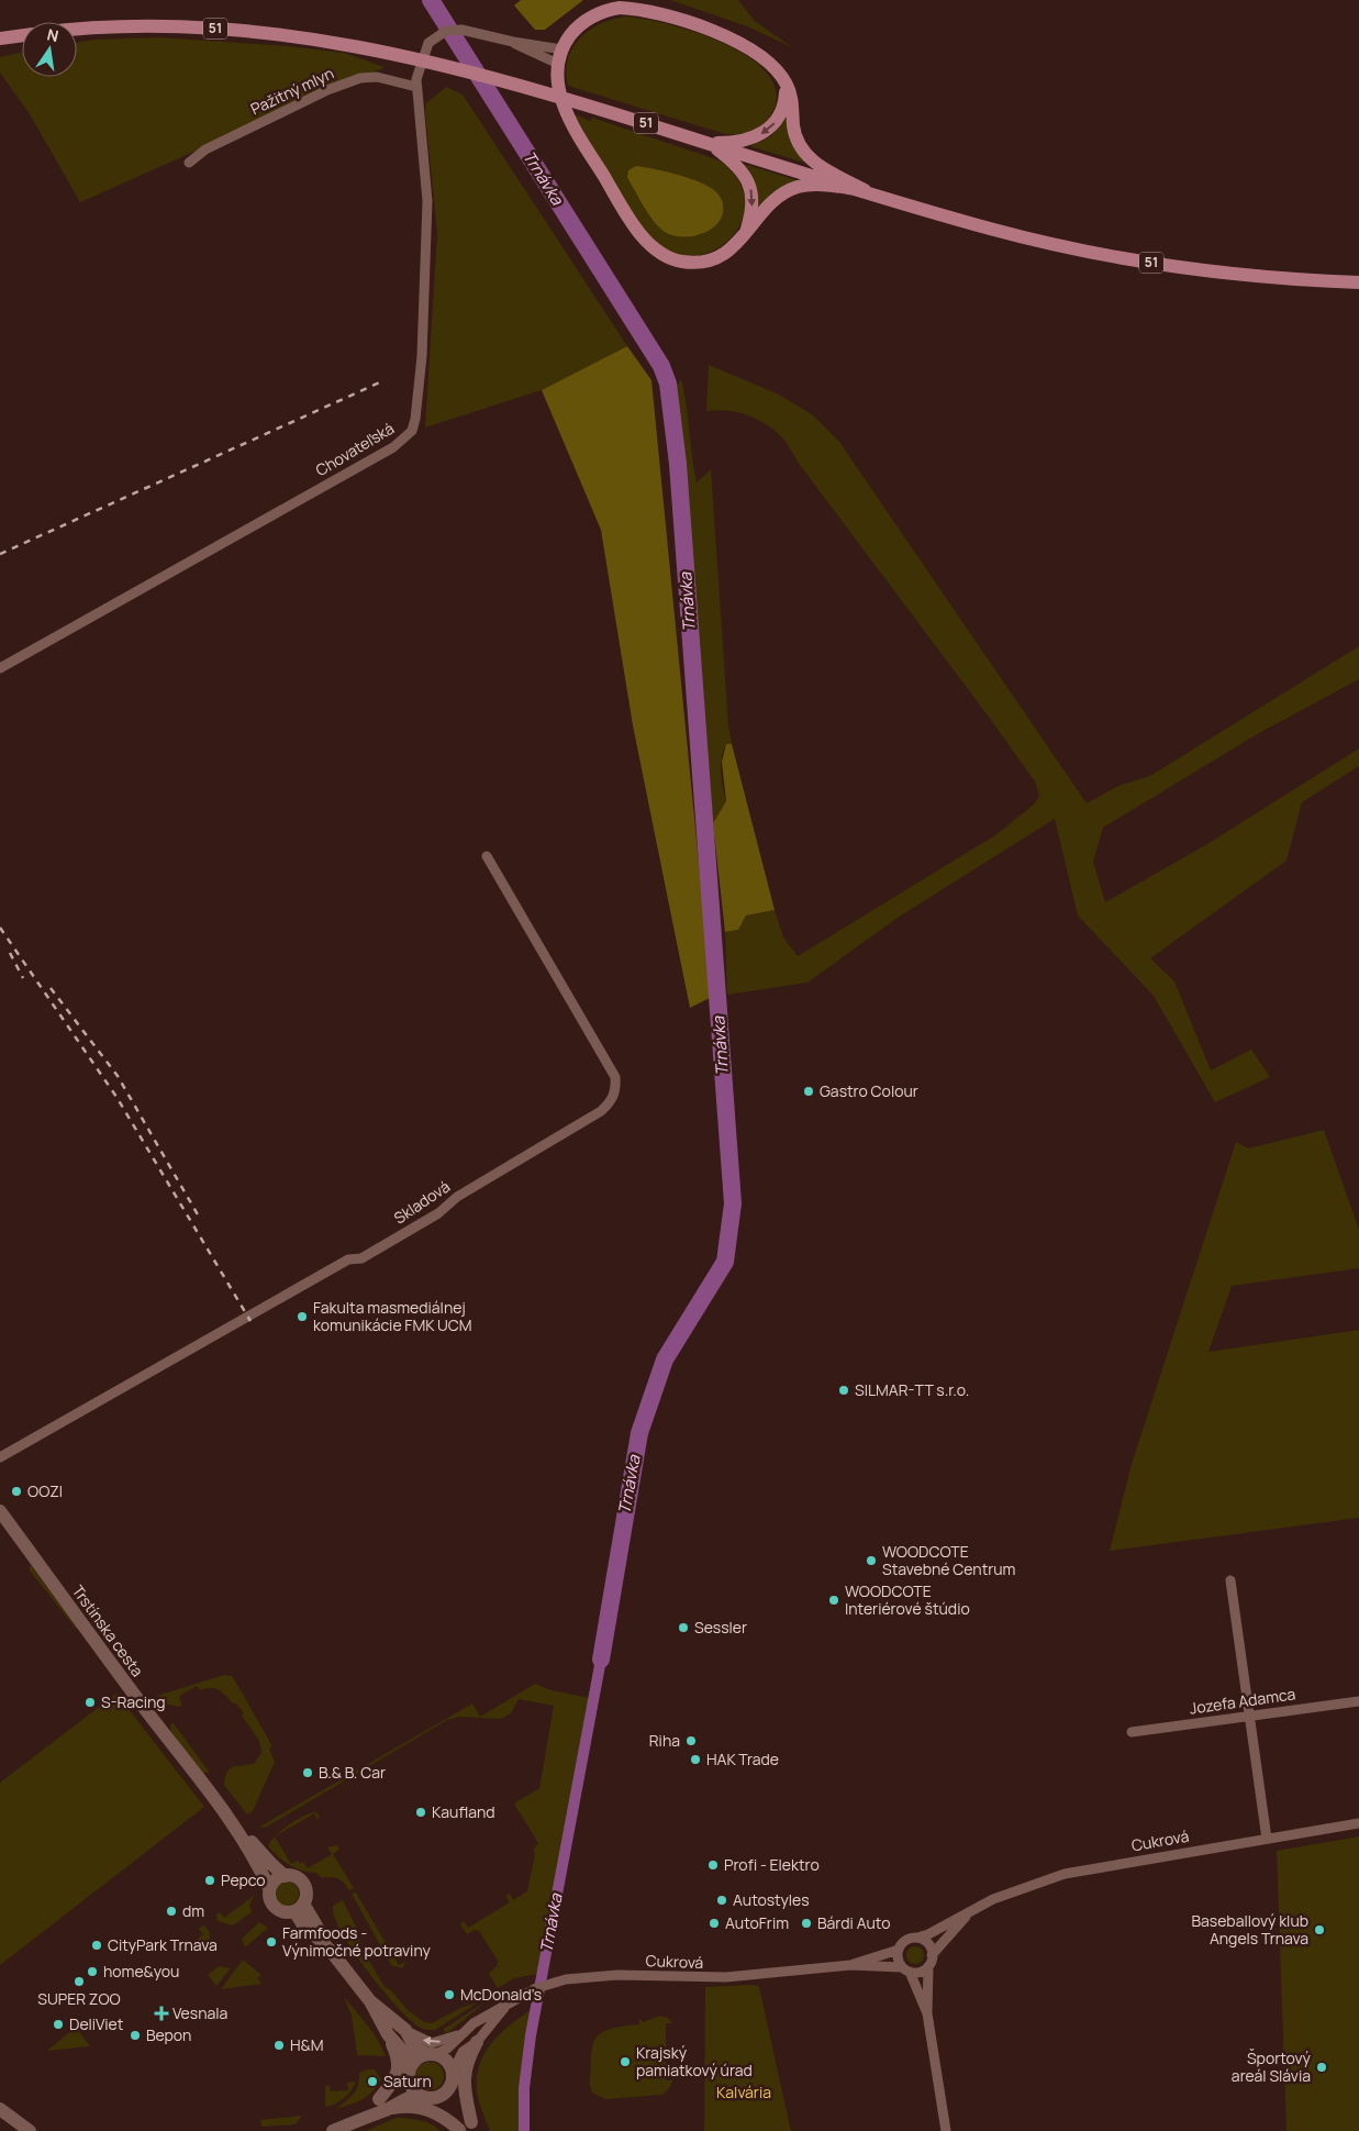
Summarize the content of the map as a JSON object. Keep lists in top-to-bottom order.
{
  "streets": {
    "main road": ["51", "Trstínska cesta"],
    "street": [
      "Pažitný mlyn",
      "Chovateľská",
      "Skladová",
      "Jozefa Adamca",
      "Cukrová"
    ]
  },
  "crossings": [
    ["Pažitný mlyn", "Chovateľská"],
    ["Trstínska cesta", "Cukrová"]
  ],
  "water": ["Trnávka"],
  "parks": ["Kalvária"],
  "places": {
    "other": [
      "Gastro Colour",
      "Fakulta masmediálnej komunikácie FMK UCM",
      "SILMAR-TT s.r.o.",
      "OOZI",
      "WOODCOTE Stavebné Centrum",
      "WOODCOTE Interiérové štúdio",
      "Sessler",
      "S-Racing",
      "Riha",
      "HAK Trade",
      "B.& B. Car",
      "Kaufland",
      "Profi - Elektro",
      "Pepco",
      "Autostyles",
      "dm",
      "AutoFrim",
      "Bárdi Auto",
      "Baseballový klub Angels Trnava",
      "Farmfoods - Výnimočné potraviny",
      "CityPark Trnava",
      "home&you",
      "SUPER ZOO",
      "McDonald's",
      "DeliViet",
      "Bepon",
      "H&M",
      "Krajský pamiatkový úrad",
      "Športový areál Slávia",
      "Saturn"
    ],
    "health": ["Vesnala"]
  },
  "north": "top"
}
